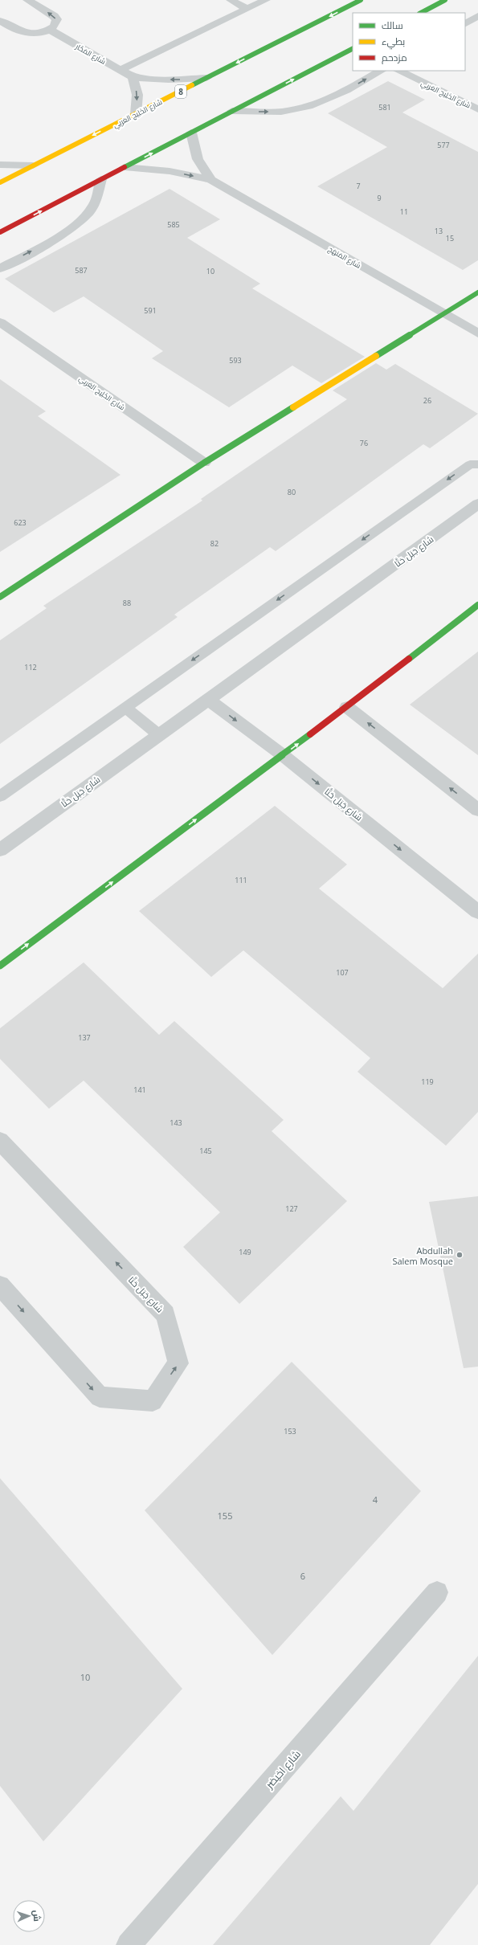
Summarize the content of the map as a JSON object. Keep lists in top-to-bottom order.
{
  "streets": {
    "main road": ["8", "شارع الخَلِيج العَربِي"],
    "street": [
      "شارع المَحَّار",
      "شارع المَنهَج",
      "شارع جَبَل حَتَّا",
      "شارع اخيضر"
    ]
  },
  "crossings": [
    ["شارع المَحَّار", "شارع الخَلِيج العَربِي"]
  ],
  "one_way": ["شارع المَحَّار"],
  "places": ["Abdullah Salem Mosque"],
  "house_numbers": [
    "581",
    "577",
    "7",
    "9",
    "11",
    "585",
    "13",
    "15",
    "587",
    "10",
    "591",
    "593",
    "26",
    "76",
    "80",
    "623",
    "82",
    "88",
    "112",
    "111",
    "107",
    "137",
    "119",
    "141",
    "143",
    "145",
    "127",
    "149",
    "153",
    "4",
    "155",
    "6",
    "10"
  ],
  "legend": ["سالك", "بطيء", "مزدحم"],
  "north": "right"
}
